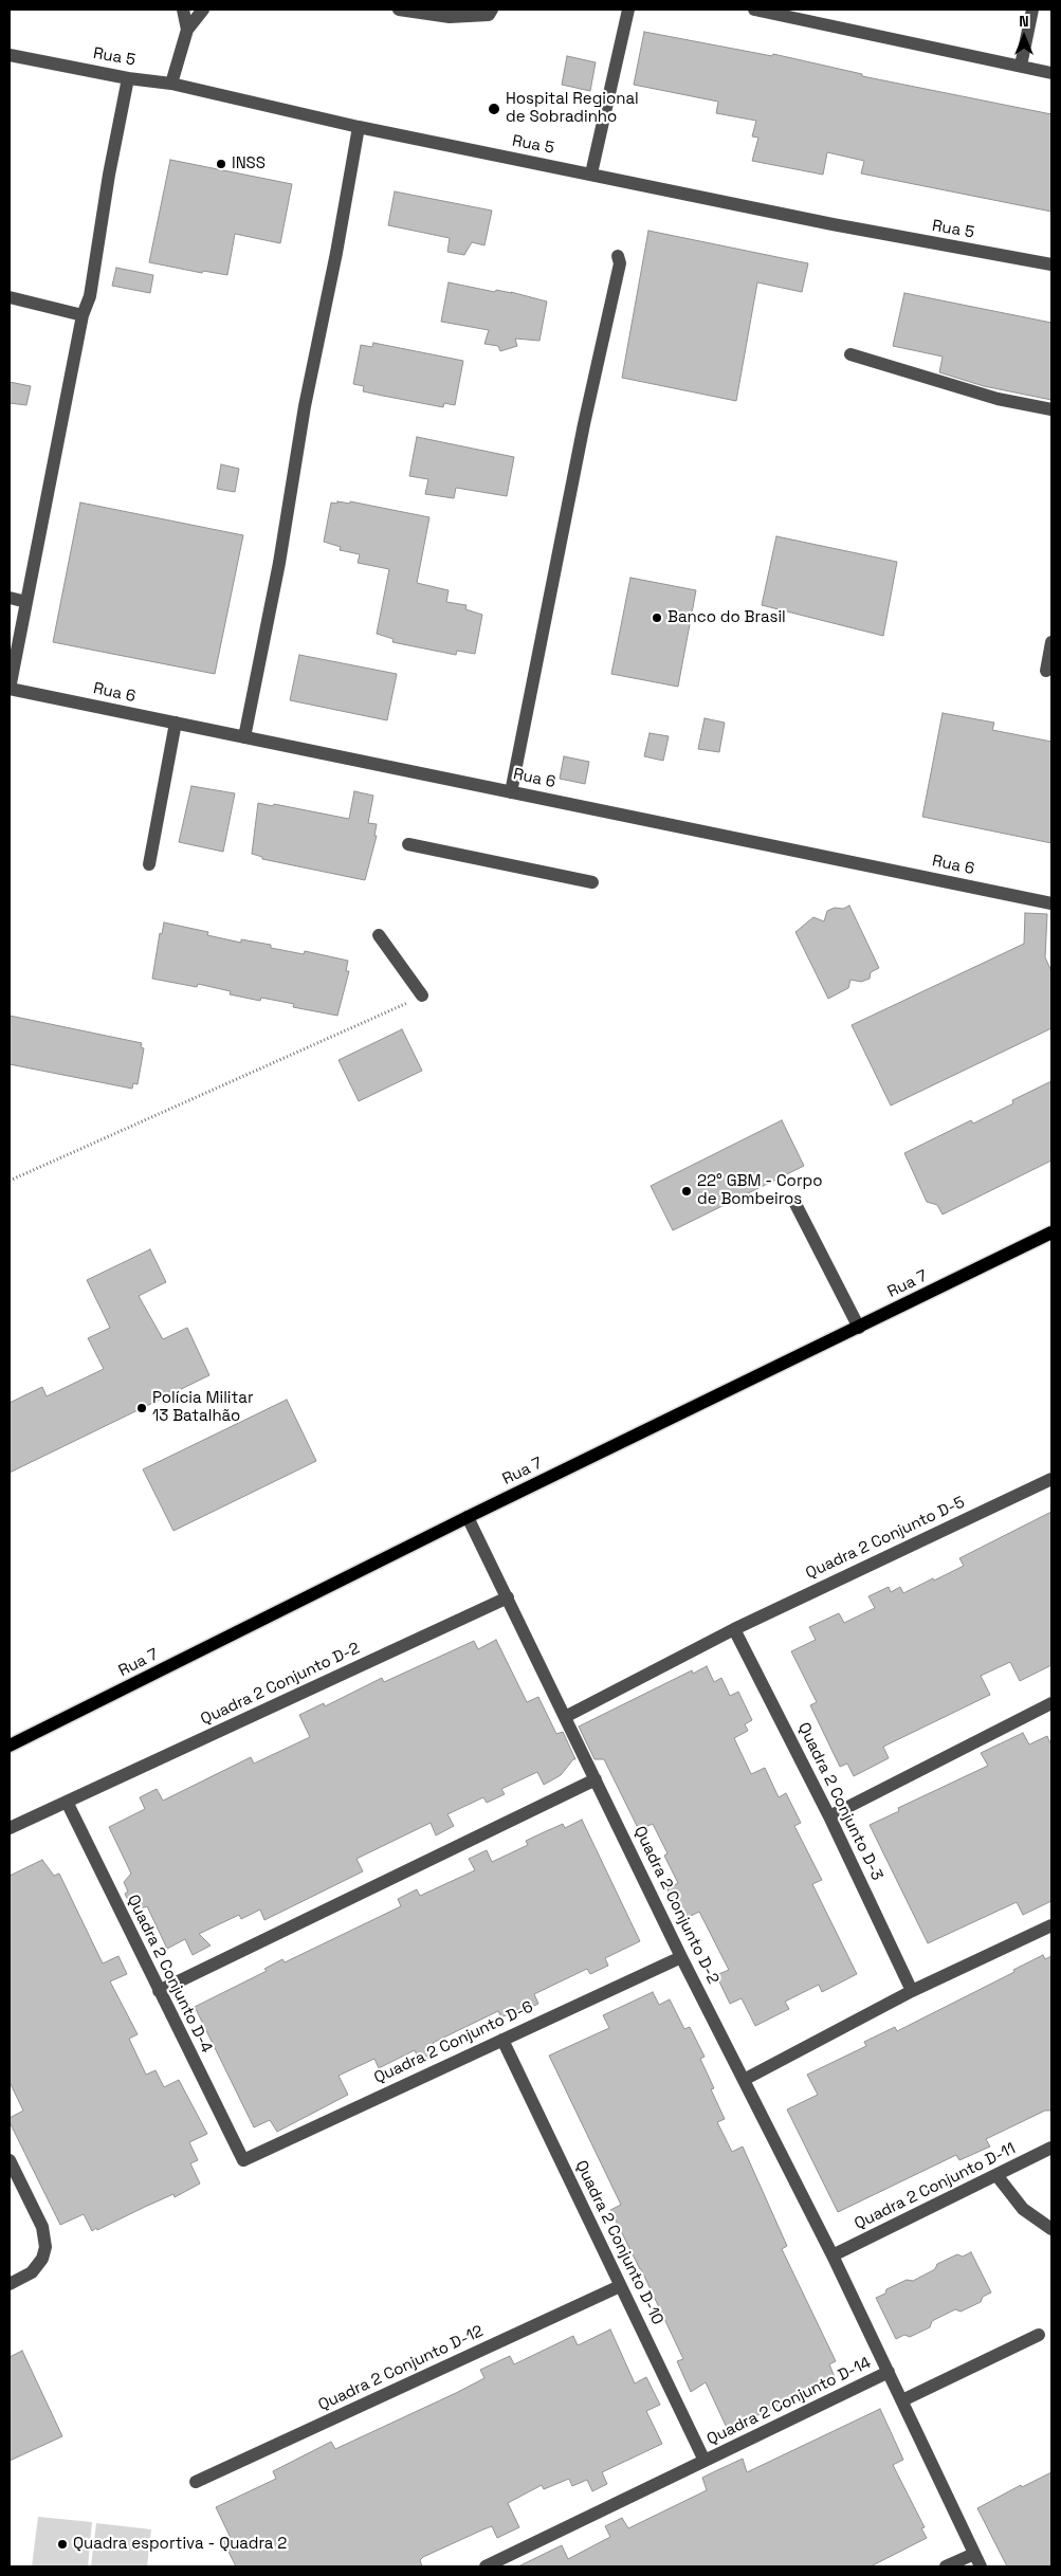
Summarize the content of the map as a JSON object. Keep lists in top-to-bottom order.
{
  "streets": {
    "main road": ["Rua 7"],
    "street": [
      "Rua 5",
      "Rua 6",
      "Quadra 2 Conjunto D-5",
      "Quadra 2 Conjunto D-2",
      "Quadra 2 Conjunto D-3",
      "Quadra 2 Conjunto D-4",
      "Quadra 2 Conjunto D-6",
      "Quadra 2 Conjunto D-11",
      "Quadra 2 Conjunto D-10",
      "Quadra 2 Conjunto D-12",
      "Quadra 2 Conjunto D-14"
    ]
  },
  "crossings": [
    ["Rua 7", "Quadra 2 Conjunto D-2"],
    ["Quadra 2 Conjunto D-5", "Quadra 2 Conjunto D-2"],
    ["Quadra 2 Conjunto D-5", "Quadra 2 Conjunto D-3"],
    ["Quadra 2 Conjunto D-2", "Quadra 2 Conjunto D-4"],
    ["Quadra 2 Conjunto D-2", "Quadra 2 Conjunto D-6"],
    ["Quadra 2 Conjunto D-4", "Quadra 2 Conjunto D-6"],
    ["Quadra 2 Conjunto D-6", "Quadra 2 Conjunto D-10"],
    ["Quadra 2 Conjunto D-10", "Quadra 2 Conjunto D-12"],
    ["Quadra 2 Conjunto D-10", "Quadra 2 Conjunto D-14"]
  ],
  "places": [
    "Hospital Regional de Sobradinho",
    "INSS",
    "Banco do Brasil",
    "22° GBM - Corpo de Bombeiros",
    "Polícia Militar 13 Batalhão",
    "Quadra esportiva - Quadra 2"
  ],
  "north": "top"
}
